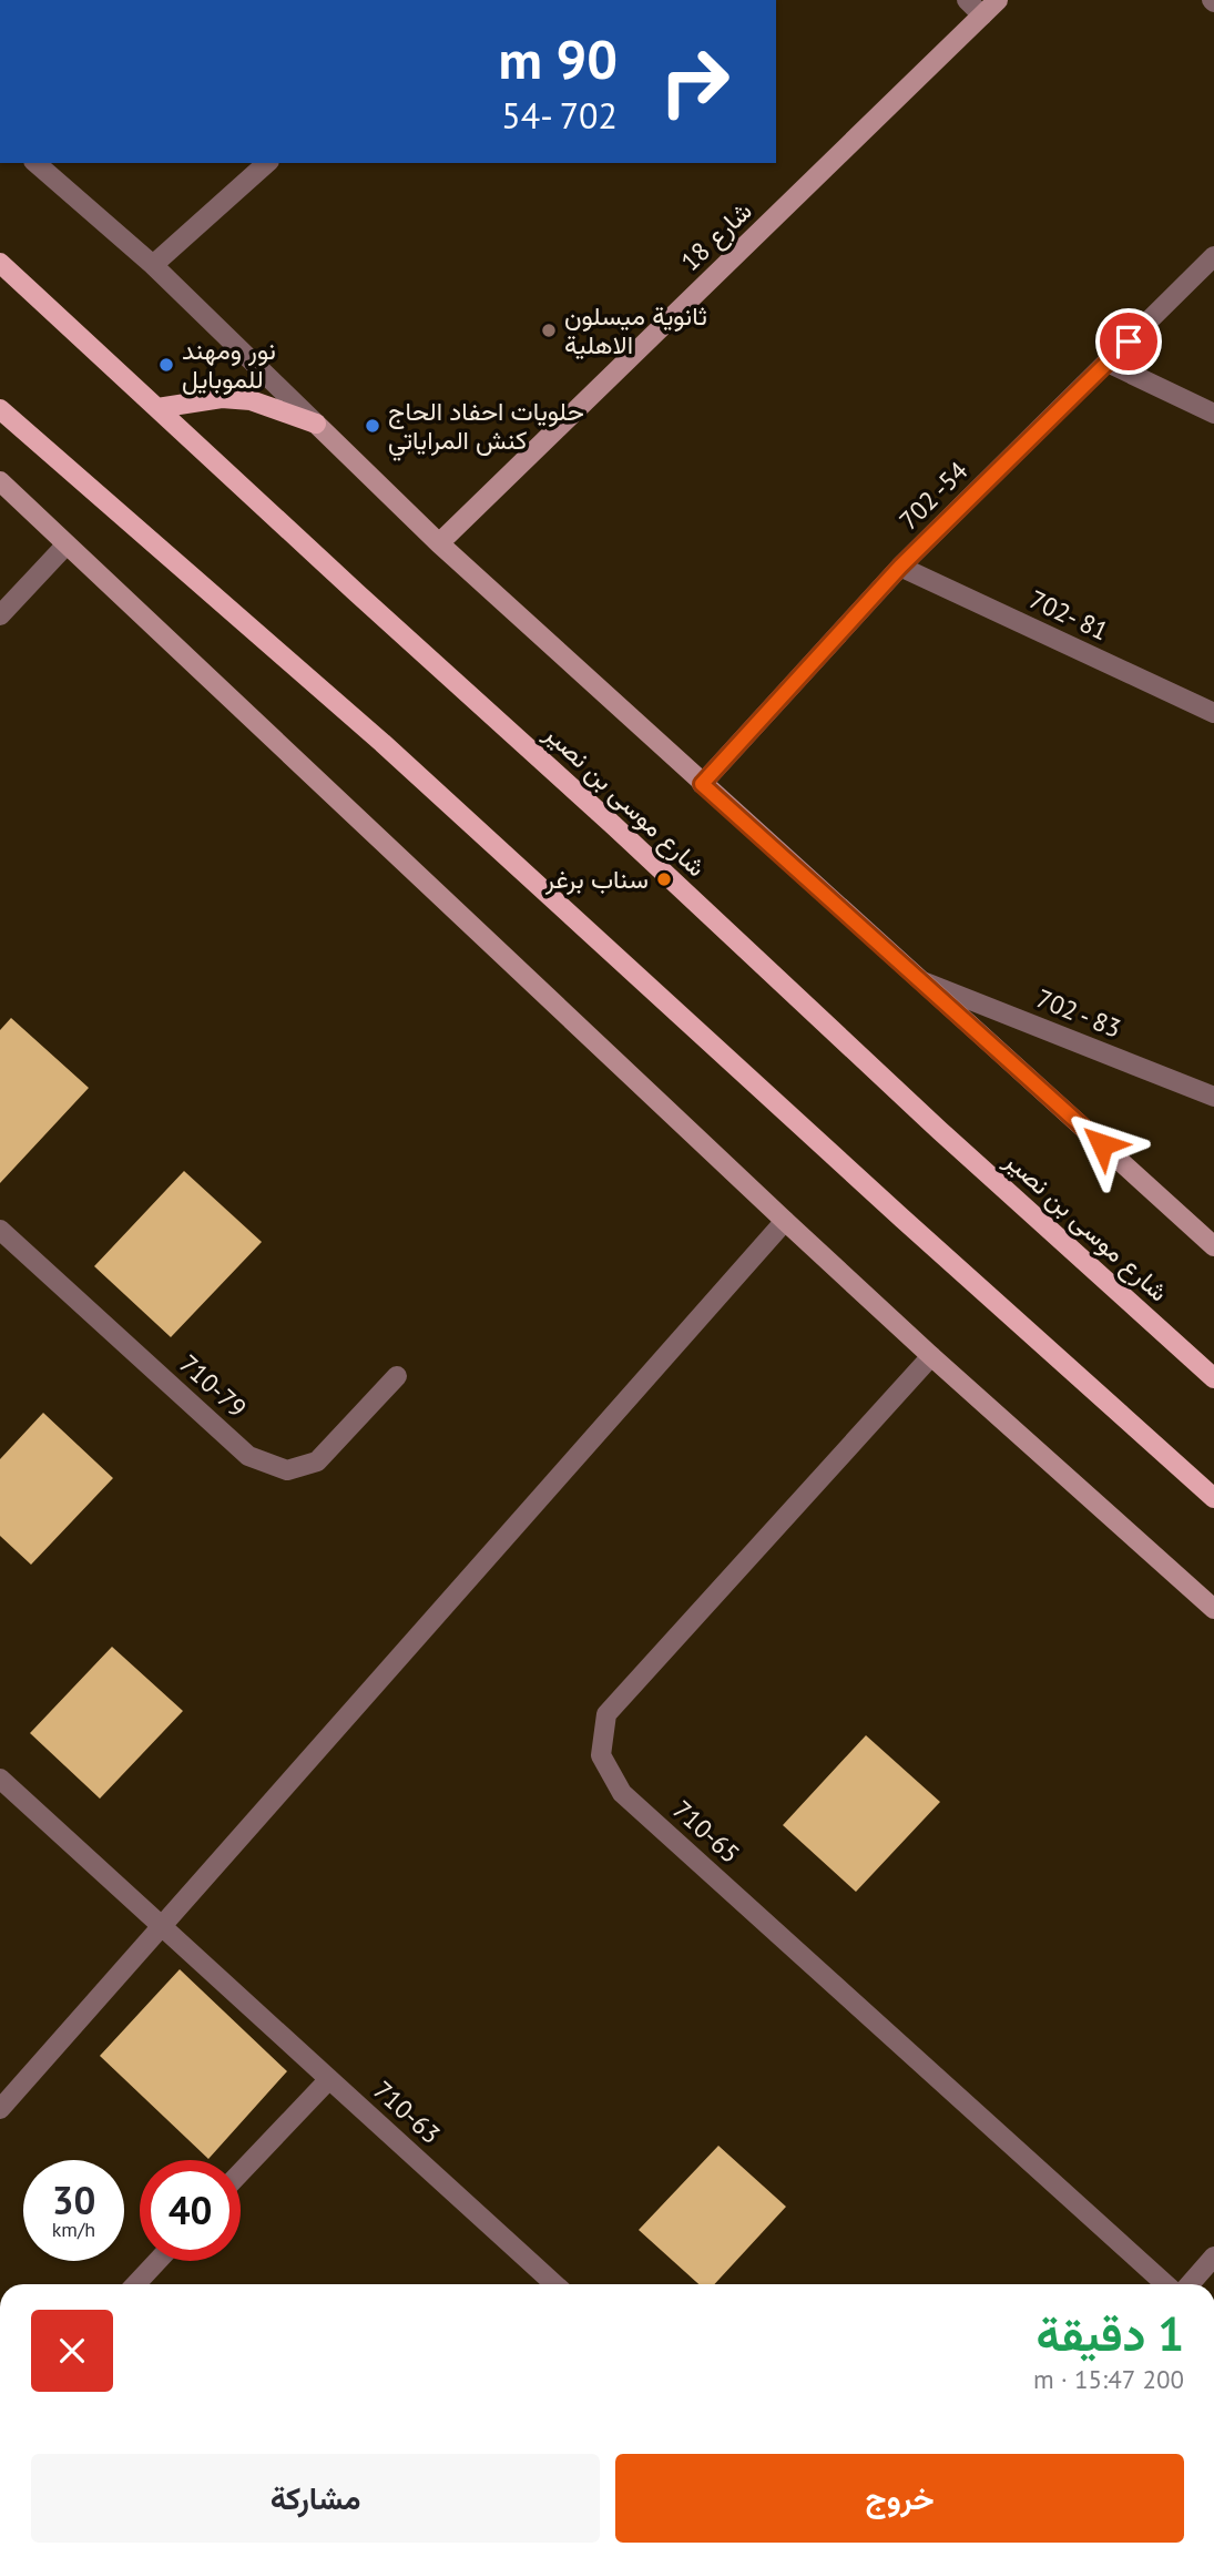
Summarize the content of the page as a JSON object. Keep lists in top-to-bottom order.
{
  "streets": {
    "main road": ["شارع موسى بن نصير"],
    "street": [
      "شارع 18",
      "702 -54",
      "702- 81",
      "702 - 83",
      "710-79",
      "710-65",
      "710-63"
    ]
  },
  "crossings": [
    ["702 -54", "702- 81"]
  ],
  "places": [
    "ثانوية ميسلون الاهلية",
    "نور ومهند للموبايل",
    "حلويات احفاد الحاج كنش المراياتي",
    "سناب برغر"
  ],
  "page": {
    "turn": ["90 m", "702 -54"],
    "speed": "30 km/h",
    "limit": "40",
    "heading": ["1 دقيقة", "200 m · 15:47"],
    "buttons": ["خروج", "مشاركة"]
  }
}
